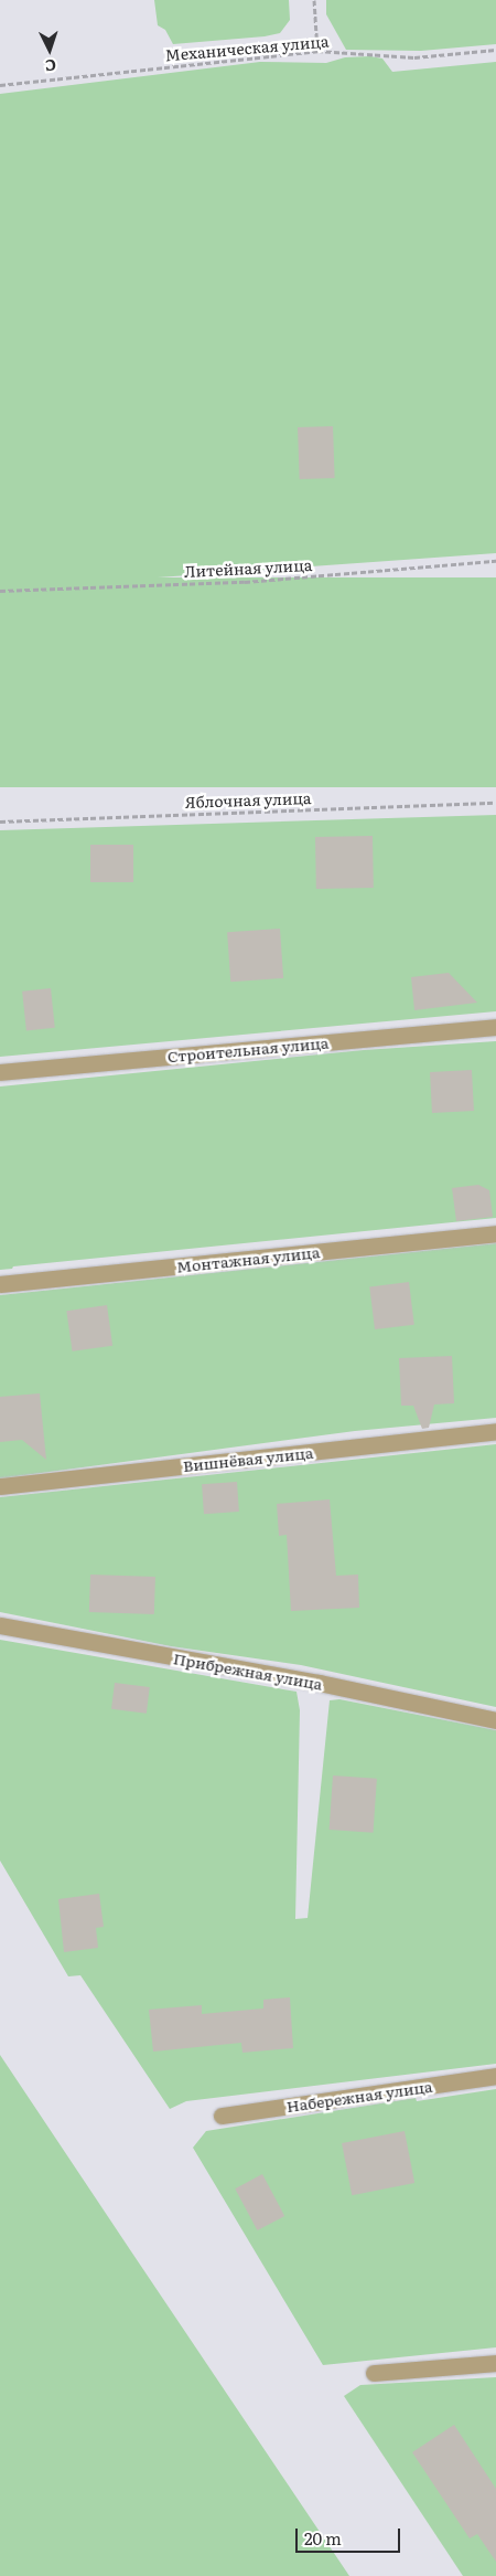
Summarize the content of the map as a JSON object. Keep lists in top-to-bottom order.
{
  "streets": {
    "lane": [
      "Строительная улица",
      "Монтажная улица",
      "Вишнёвая улица",
      "Прибрежная улица",
      "Набережная улица"
    ],
    "path": ["Механическая улица", "Литейная улица", "Яблочная улица"]
  },
  "scale_bar": "20 m",
  "north": "bottom"
}
